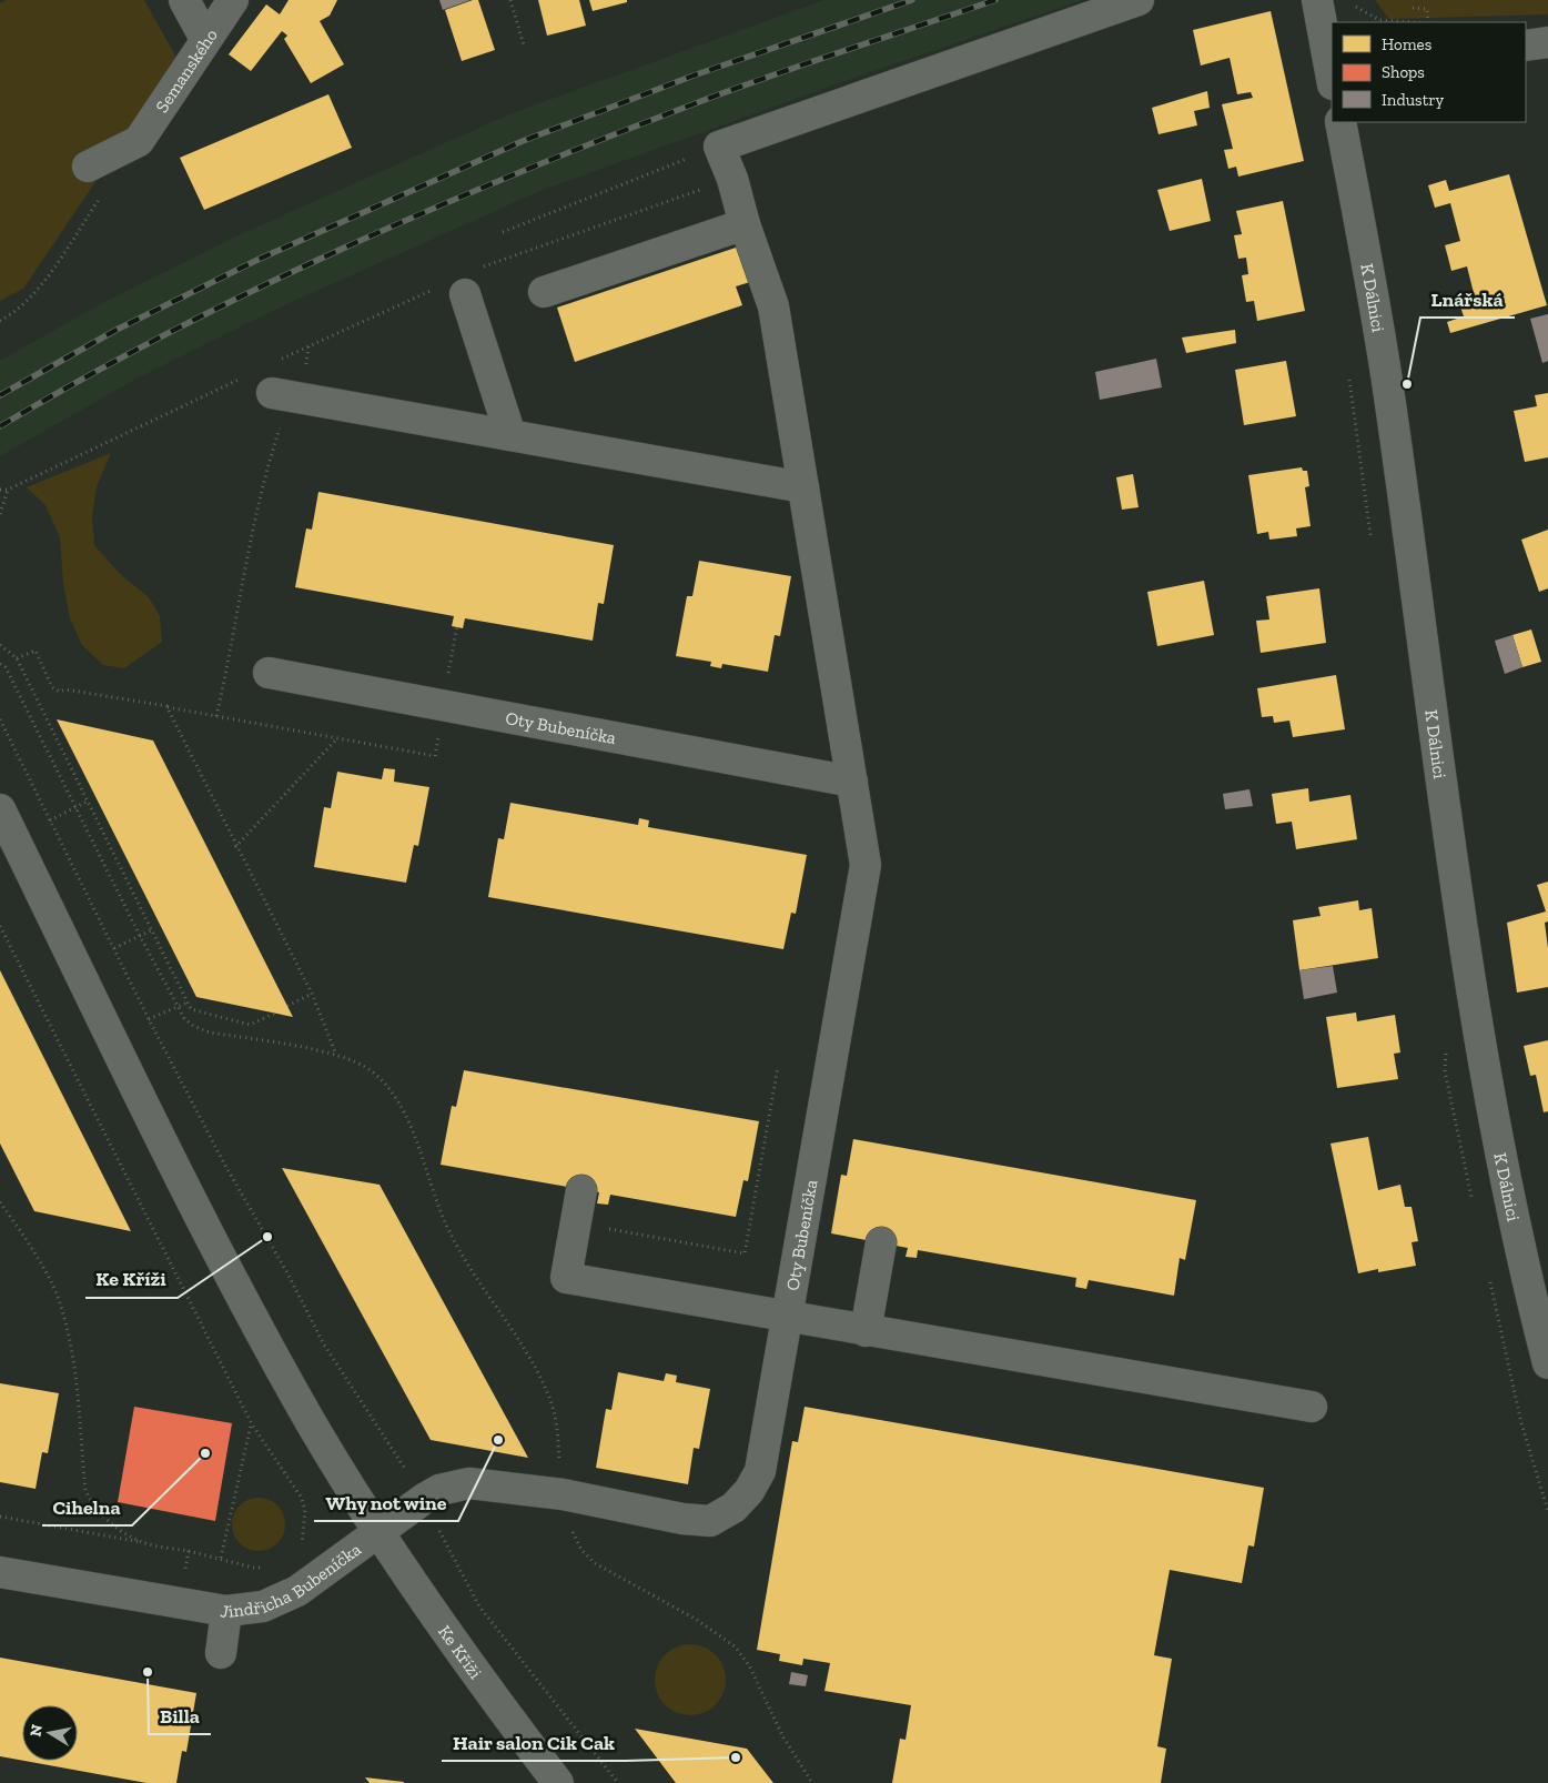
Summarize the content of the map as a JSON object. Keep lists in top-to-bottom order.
{
  "streets": {
    "street": [
      "Semanského",
      "K Dálnici",
      "Oty Bubeníčka",
      "Jindřicha Bubeníčka",
      "Ke Kříži"
    ]
  },
  "crossings": [
    ["Oty Bubeníčka", "Jindřicha Bubeníčka"],
    ["Jindřicha Bubeníčka", "Ke Kříži"]
  ],
  "places": [
    "Lnářská",
    "Ke Kříži",
    "Why not wine",
    "Cihelna",
    "Billa",
    "Hair salon Cik Cak"
  ],
  "legend": ["Homes", "Shops", "Industry"],
  "north": "left"
}
